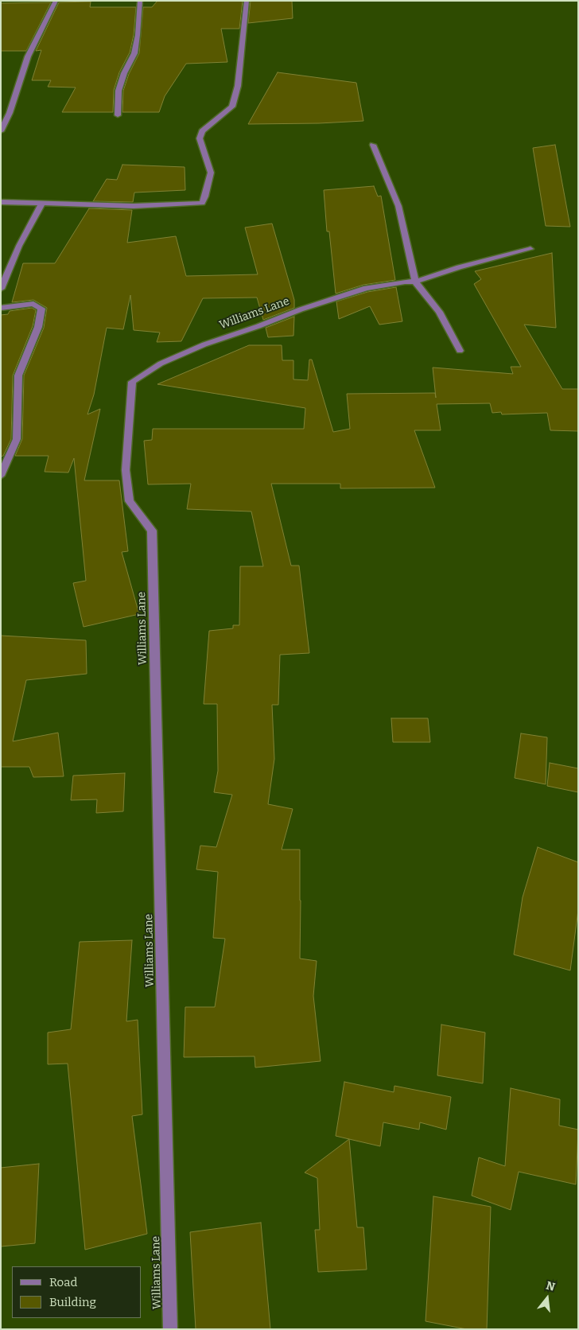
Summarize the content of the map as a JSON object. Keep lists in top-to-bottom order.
{
  "streets": {
    "street": ["Williams Lane"]
  },
  "legend": ["Road", "Building"],
  "north": "top"
}
